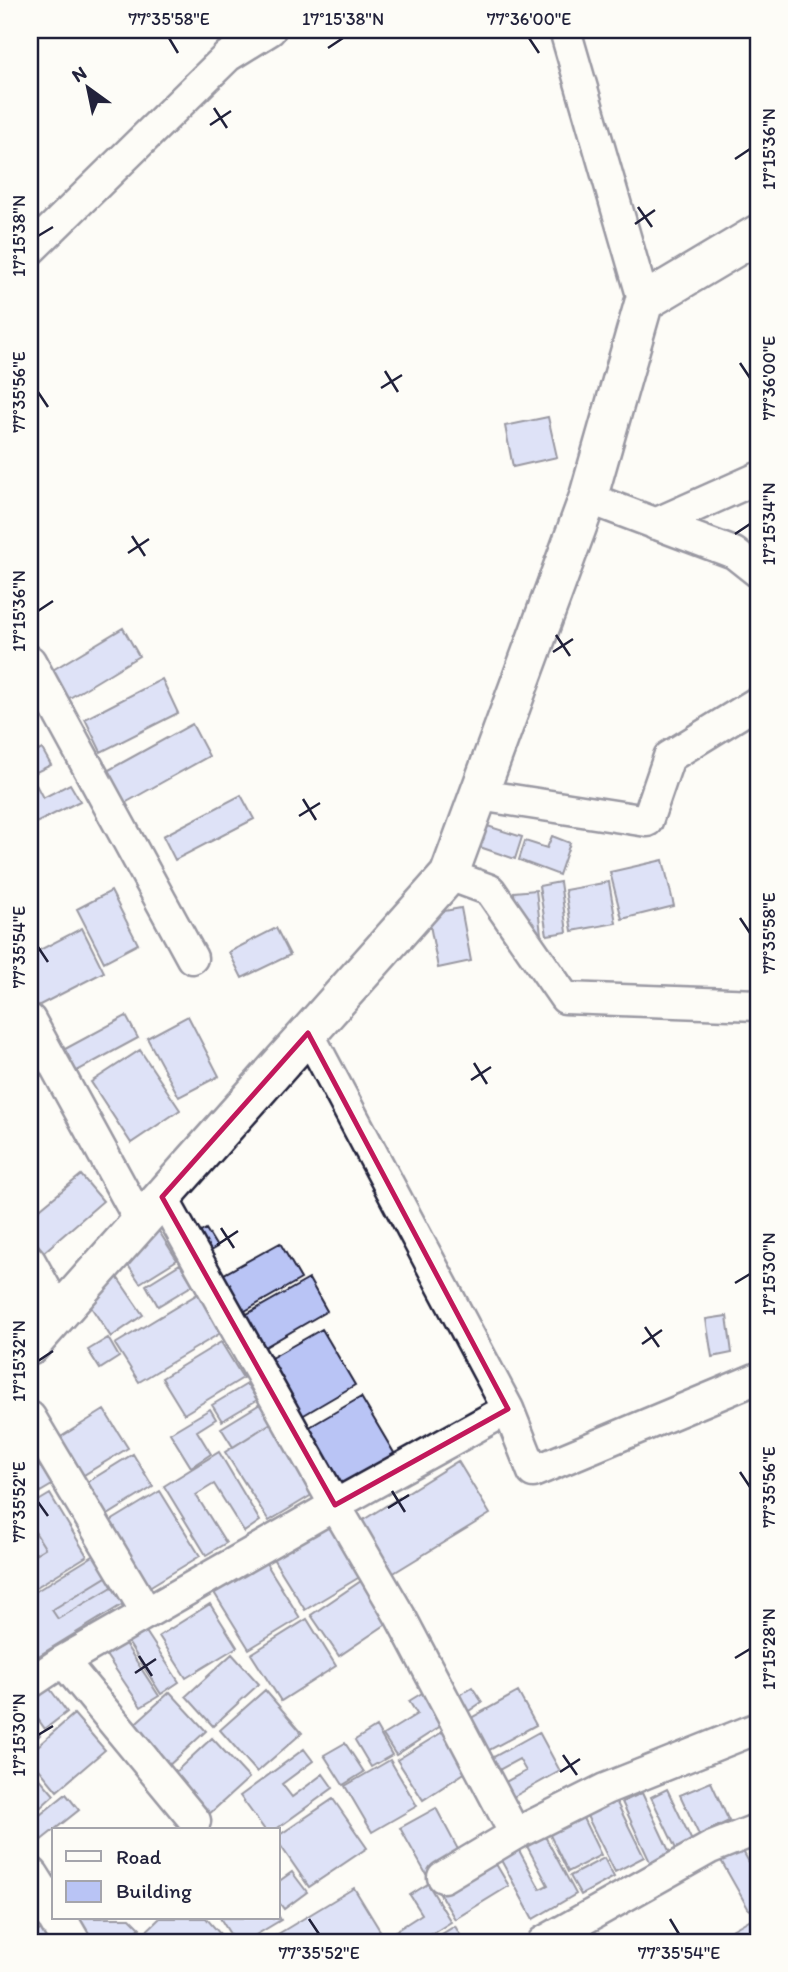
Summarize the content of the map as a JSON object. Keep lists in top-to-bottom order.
{
  "legend": ["Road", "Building"],
  "north": "top left",
  "coordinates": [
    "77°35'58\"E",
    "17°15'38\"N",
    "77°36'00\"E",
    "17°15'36\"N",
    "77°35'56\"E",
    "17°15'34\"N",
    "77°35'54\"E",
    "17°15'30\"N",
    "17°15'32\"N",
    "77°35'52\"E",
    "17°15'28\"N"
  ]
}
